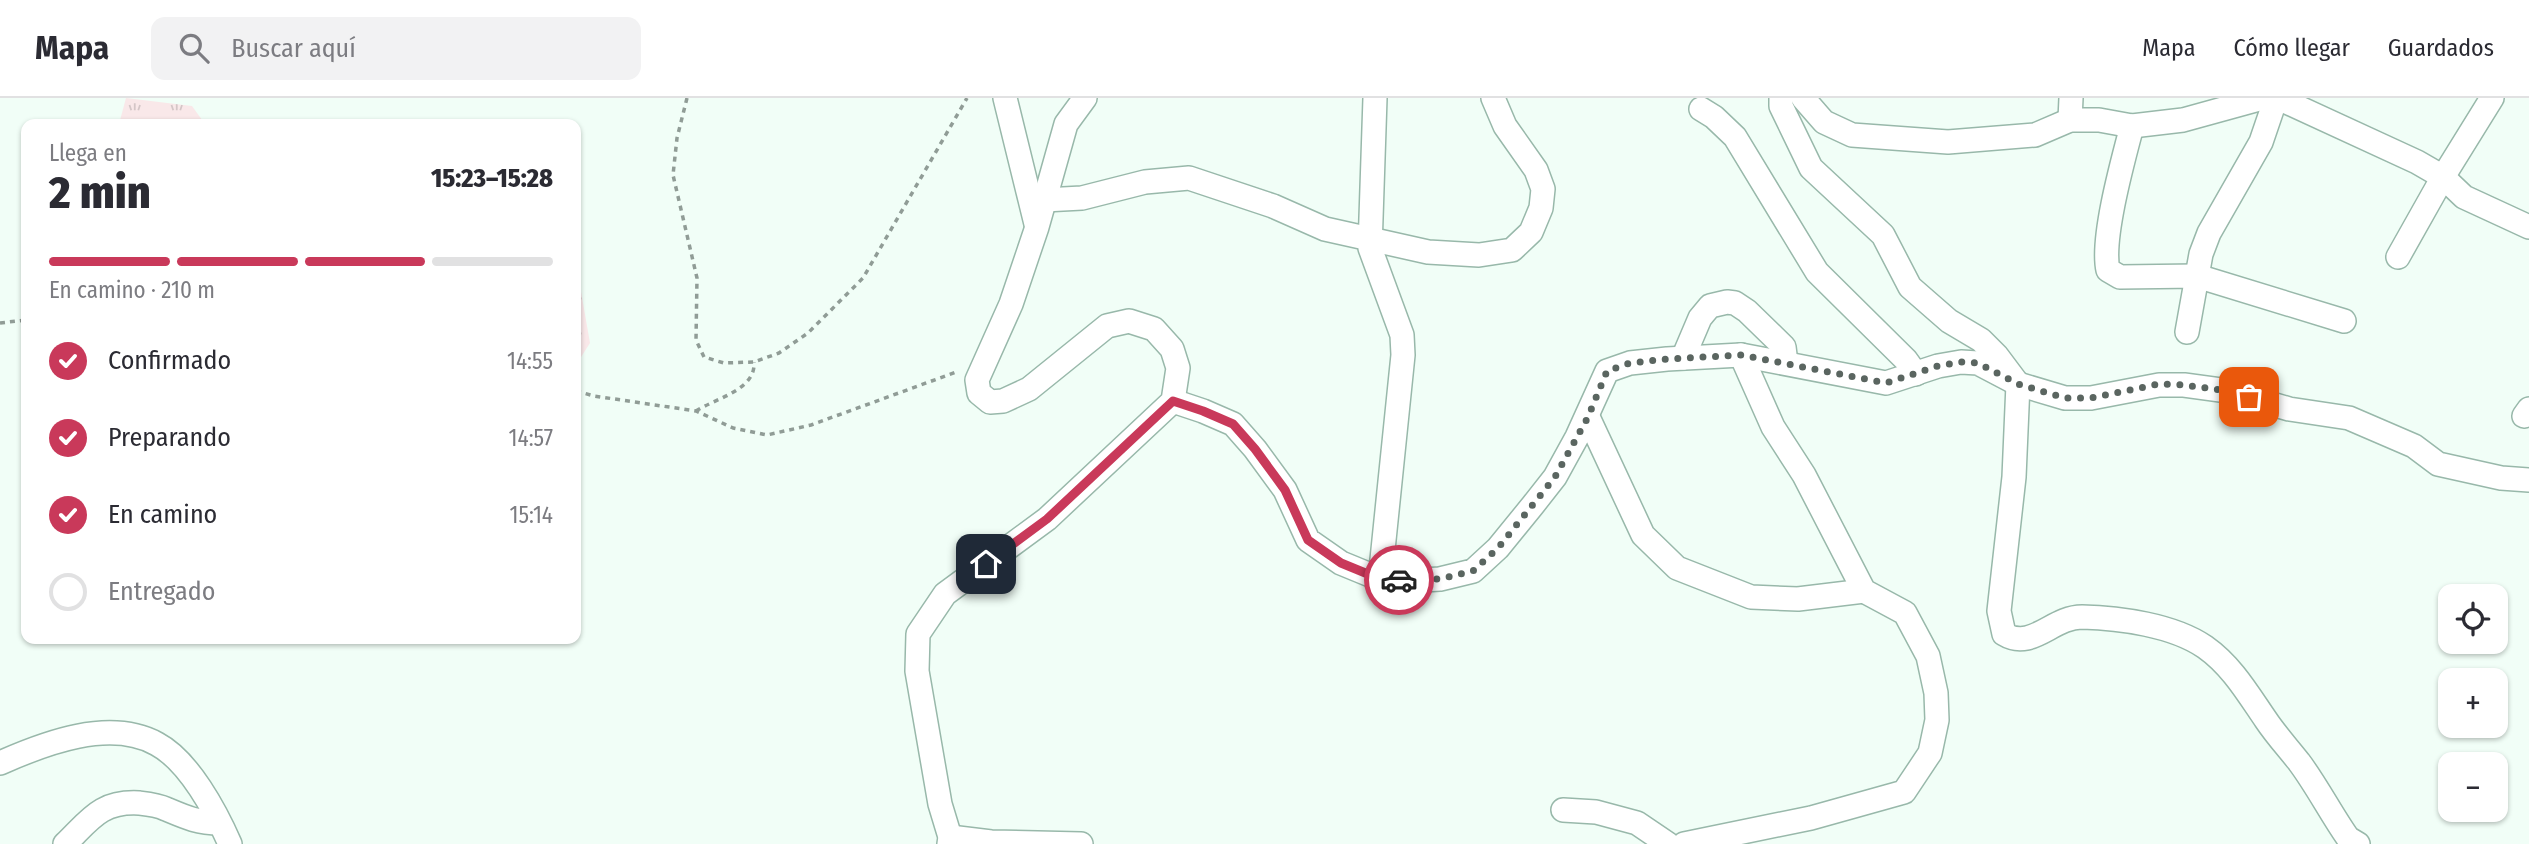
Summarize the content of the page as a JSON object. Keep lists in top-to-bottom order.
{
  "page": {
    "header": "Mapa",
    "search": "Buscar aquí",
    "nav": ["Mapa", "Cómo llegar", "Guardados"],
    "heading": ["2 min", "Llega en", "15:23–15:28"],
    "bar": "En camino · 210 m",
    "list": [
      ["Confirmado", "14:55"],
      ["Preparando", "14:57"],
      ["En camino", "15:14"],
      "Entregado"
    ],
    "map_buttons": ["+", "−"]
  }
}
